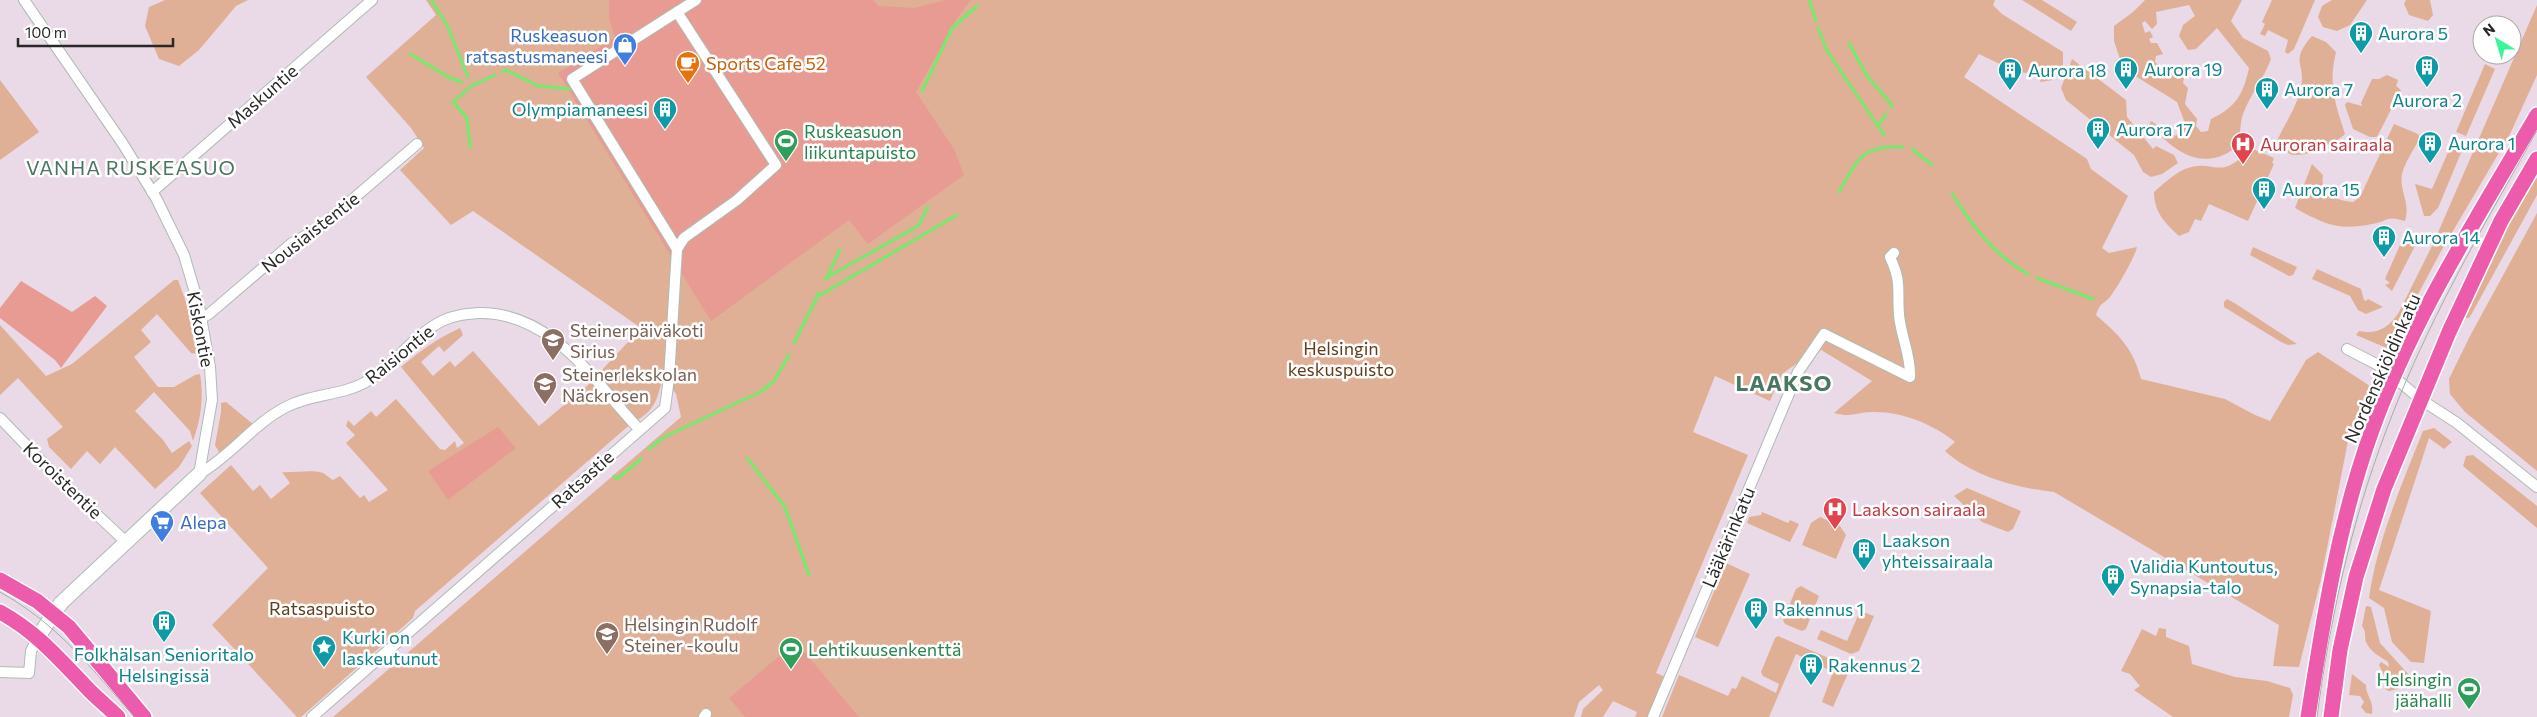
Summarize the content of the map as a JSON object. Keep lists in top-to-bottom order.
{
  "streets": {
    "main road": ["Nordenskiöldinkatu"],
    "street": [
      "Maskuntie",
      "Nousiaistentie",
      "Kiskontie",
      "Raisiontie",
      "Ratsastie",
      "Koroistentie",
      "Lääkärinkatu"
    ]
  },
  "crossings": [
    ["Maskuntie", "Kiskontie"],
    ["Nousiaistentie", "Kiskontie"],
    ["Kiskontie", "Raisiontie"],
    ["Raisiontie", "Ratsastie"]
  ],
  "districts": ["VANHA RUSKEASUO", "LAAKSO"],
  "parks": ["Helsingin keskuspuisto", "Ratsaspuisto"],
  "places": {
    "building": [
      "Aurora 5",
      "Aurora 2",
      "Aurora 19",
      "Aurora 18",
      "Aurora 7",
      "Olympiamaneesi",
      "Aurora 17",
      "Aurora 1",
      "Aurora 15",
      "Aurora 14",
      "Laakson yhteissairaala",
      "Validia Kuntoutus, Synapsia-talo",
      "Rakennus 1",
      "Folkhälsan Senioritalo Helsingissä",
      "Rakennus 2"
    ],
    "shop": ["Ruskeasuon ratsastusmaneesi"],
    "cafe": ["Sports Cafe 52"],
    "sports": ["Ruskeasuon liikuntapuisto", "Lehtikuusenkenttä", "Helsingin jäähalli"],
    "hospital": ["Auroran sairaala", "Laakson sairaala"],
    "school or university": ["Steinerpäiväkoti Sirius", "Steinerlekskolan Näckrosen", "Helsingin Rudolf Steiner -koulu"],
    "supermarket": ["Alepa"],
    "place": ["Kurki on laskeutunut"]
  },
  "scale_bar": "100 m",
  "north": "top left"
}
